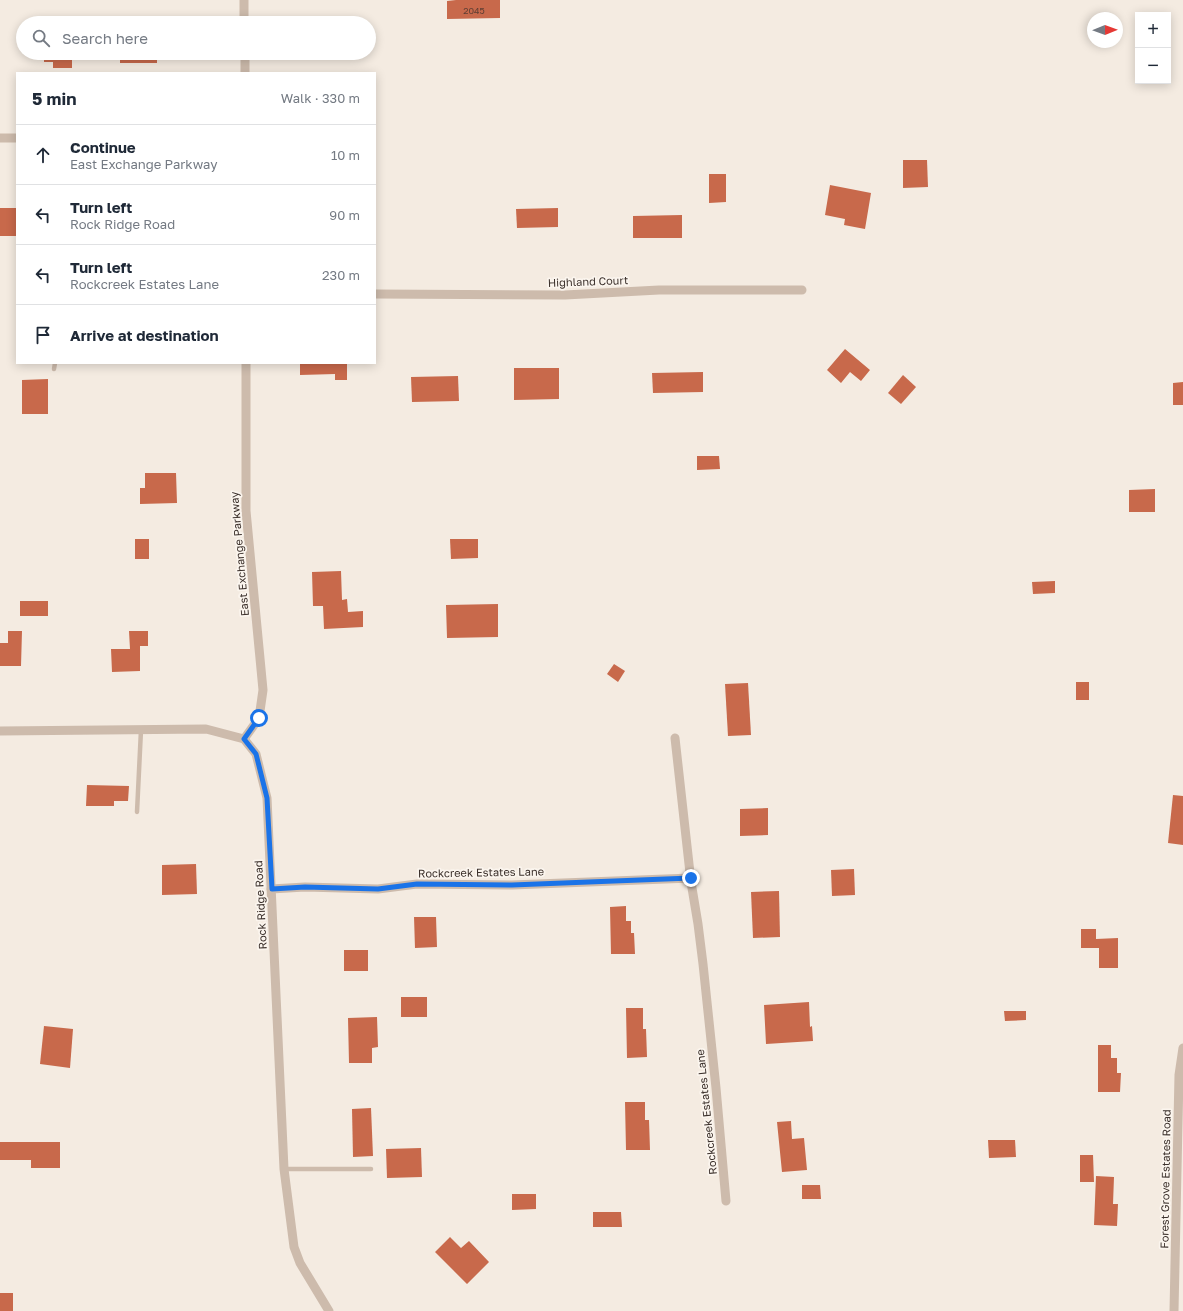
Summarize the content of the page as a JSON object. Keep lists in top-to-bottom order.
{
  "streets": {
    "street": [
      "Highland Court",
      "East Exchange Parkway",
      "Rockcreek Estates Lane",
      "Rock Ridge Road",
      "Forest Grove Estates Road"
    ]
  },
  "crossings": [
    ["East Exchange Parkway", "Rock Ridge Road"],
    ["Rockcreek Estates Lane", "Rock Ridge Road"]
  ],
  "house_numbers": ["2045"],
  "north": "right",
  "page": {
    "map_buttons": ["+", "−"],
    "search": "Search here",
    "heading": ["5 min", "Walk · 330 m"],
    "list": [
      ["Continue", "East Exchange Parkway", "10 m"],
      ["Turn left", "Rock Ridge Road", "90 m"],
      ["Turn left", "Rockcreek Estates Lane", "230 m"],
      "Arrive at destination"
    ]
  }
}
